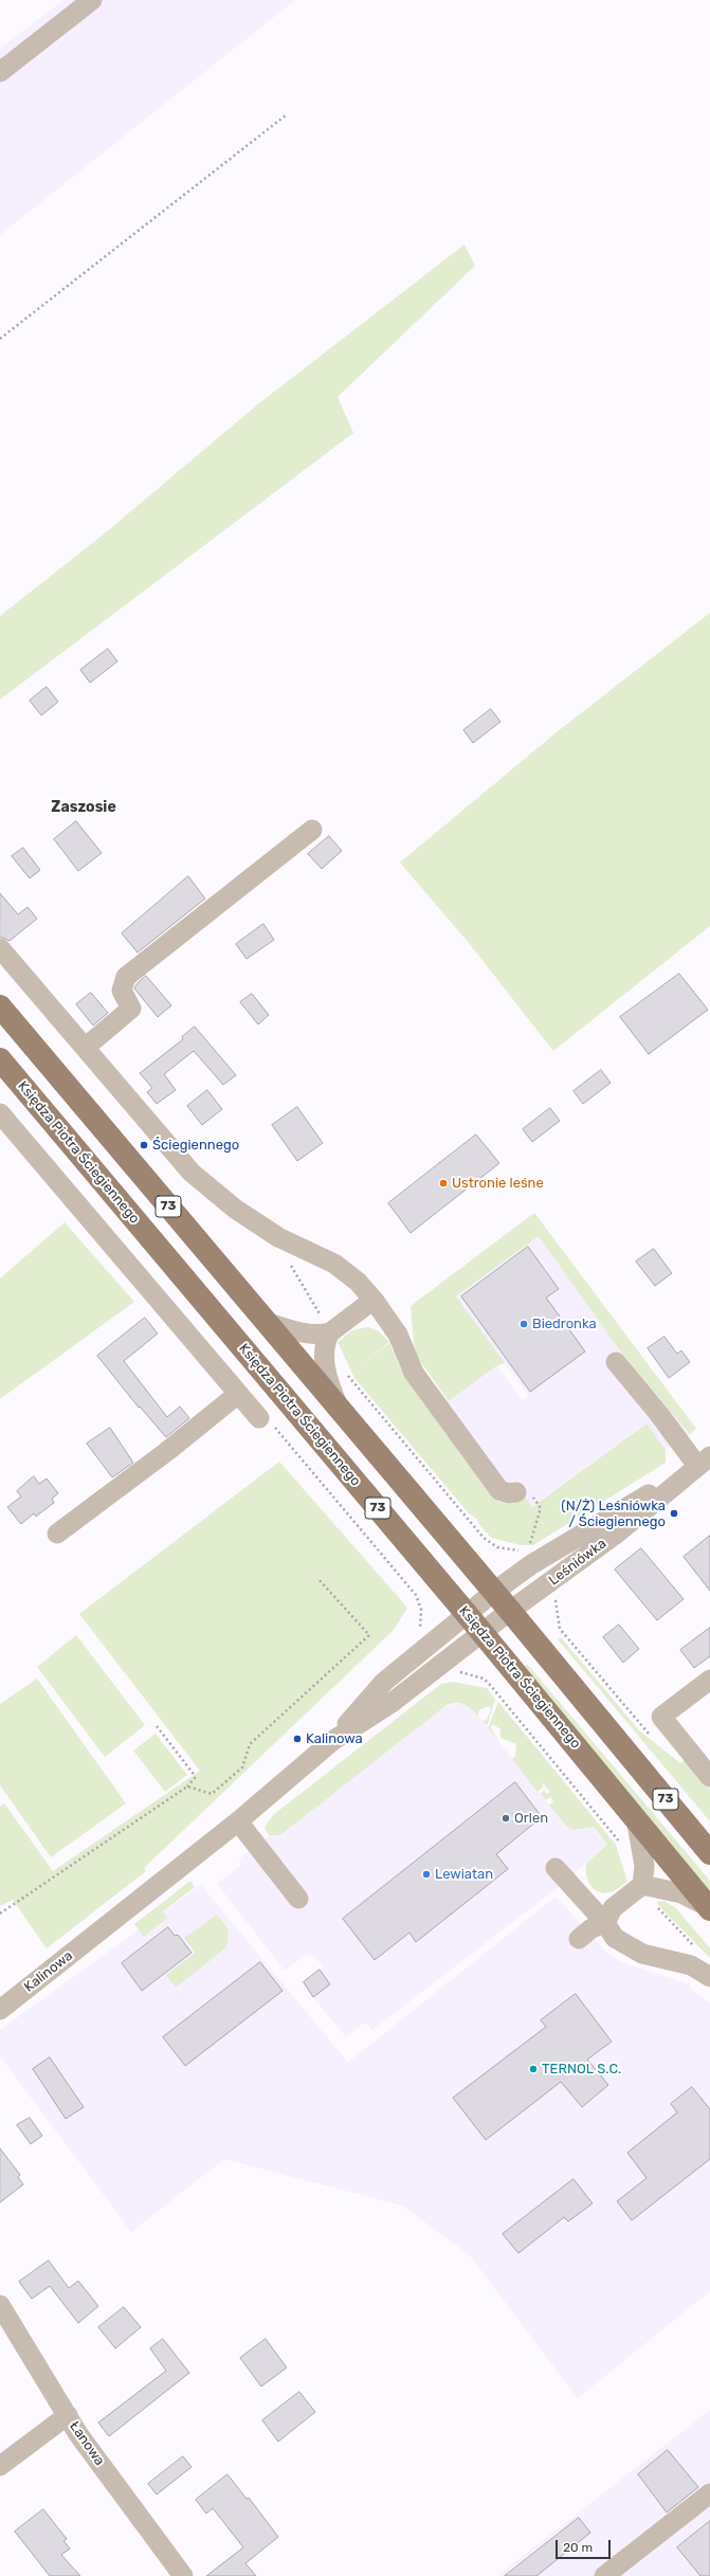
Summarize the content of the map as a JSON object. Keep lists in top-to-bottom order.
{
  "streets": {
    "main road": ["Księdza Piotra Ściegiennego", "73"],
    "street": ["Leśniówka", "Kalinowa", "Łanowa"]
  },
  "crossings": [
    ["Księdza Piotra Ściegiennego", "Leśniówka"],
    ["Księdza Piotra Ściegiennego", "Kalinowa"],
    ["73", "Leśniówka"],
    ["73", "Kalinowa"],
    ["Leśniówka", "Kalinowa"]
  ],
  "districts": ["Zaszosie"],
  "places": [
    "Ściegiennego",
    "Ustronie leśne",
    "Biedronka",
    "(N/Ż) Leśniówka / Ściegiennego",
    "Kalinowa",
    "Orlen",
    "Lewiatan",
    "TERNOL S.C."
  ],
  "scale_bar": "20 m"
}
